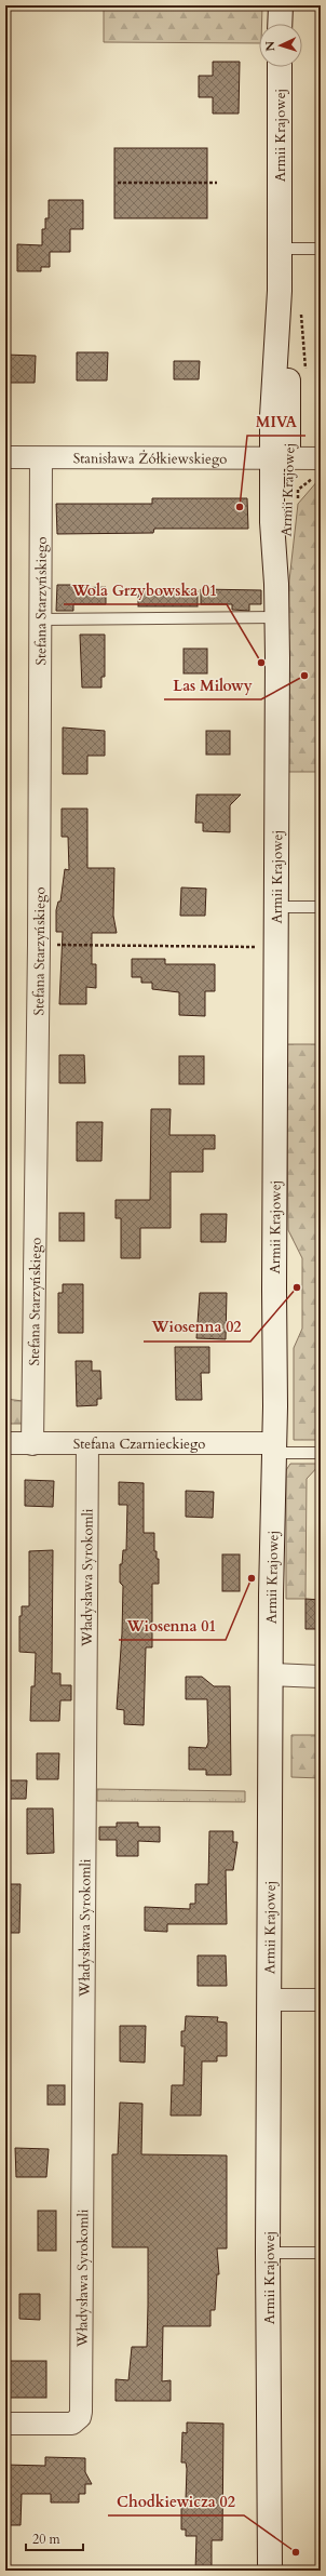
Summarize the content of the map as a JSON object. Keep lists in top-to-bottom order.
{
  "streets": {
    "street": [
      "Armii Krajowej",
      "Stanisława Żółkiewskiego",
      "Stefana Starzyńskiego",
      "Stefana Czarnieckiego",
      "Władysława Syrokomli"
    ]
  },
  "crossings": [
    ["Armii Krajowej", "Stanisława Żółkiewskiego"],
    ["Armii Krajowej", "Stefana Czarnieckiego"],
    ["Stanisława Żółkiewskiego", "Stefana Starzyńskiego"],
    ["Stefana Starzyńskiego", "Stefana Czarnieckiego"],
    ["Stefana Czarnieckiego", "Władysława Syrokomli"]
  ],
  "places": [
    "MIVA",
    "Wola Grzybowska 01",
    "Las Milowy",
    "Wiosenna 02",
    "Wiosenna 01",
    "Chodkiewicza 02"
  ],
  "scale_bar": "20 m",
  "north": "left"
}
